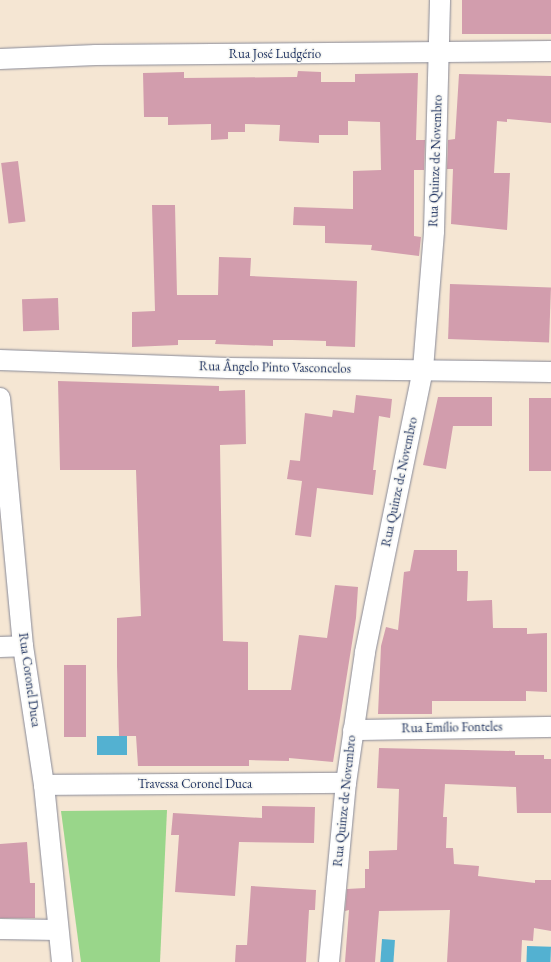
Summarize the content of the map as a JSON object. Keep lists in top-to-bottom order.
{
  "streets": {
    "street": [
      "Rua José Ludgério",
      "Rua Quinze de Novembro",
      "Rua Ângelo Pinto Vasconcelos",
      "Rua Coronel Duca",
      "Rua Emílio Fonteles",
      "Travessa Coronel Duca"
    ]
  },
  "crossings": [
    ["Rua José Ludgério", "Rua Quinze de Novembro"],
    ["Rua Quinze de Novembro", "Rua Ângelo Pinto Vasconcelos"],
    ["Rua Quinze de Novembro", "Rua Emílio Fonteles"],
    ["Rua Quinze de Novembro", "Travessa Coronel Duca"],
    ["Rua Coronel Duca", "Travessa Coronel Duca"]
  ]
}
